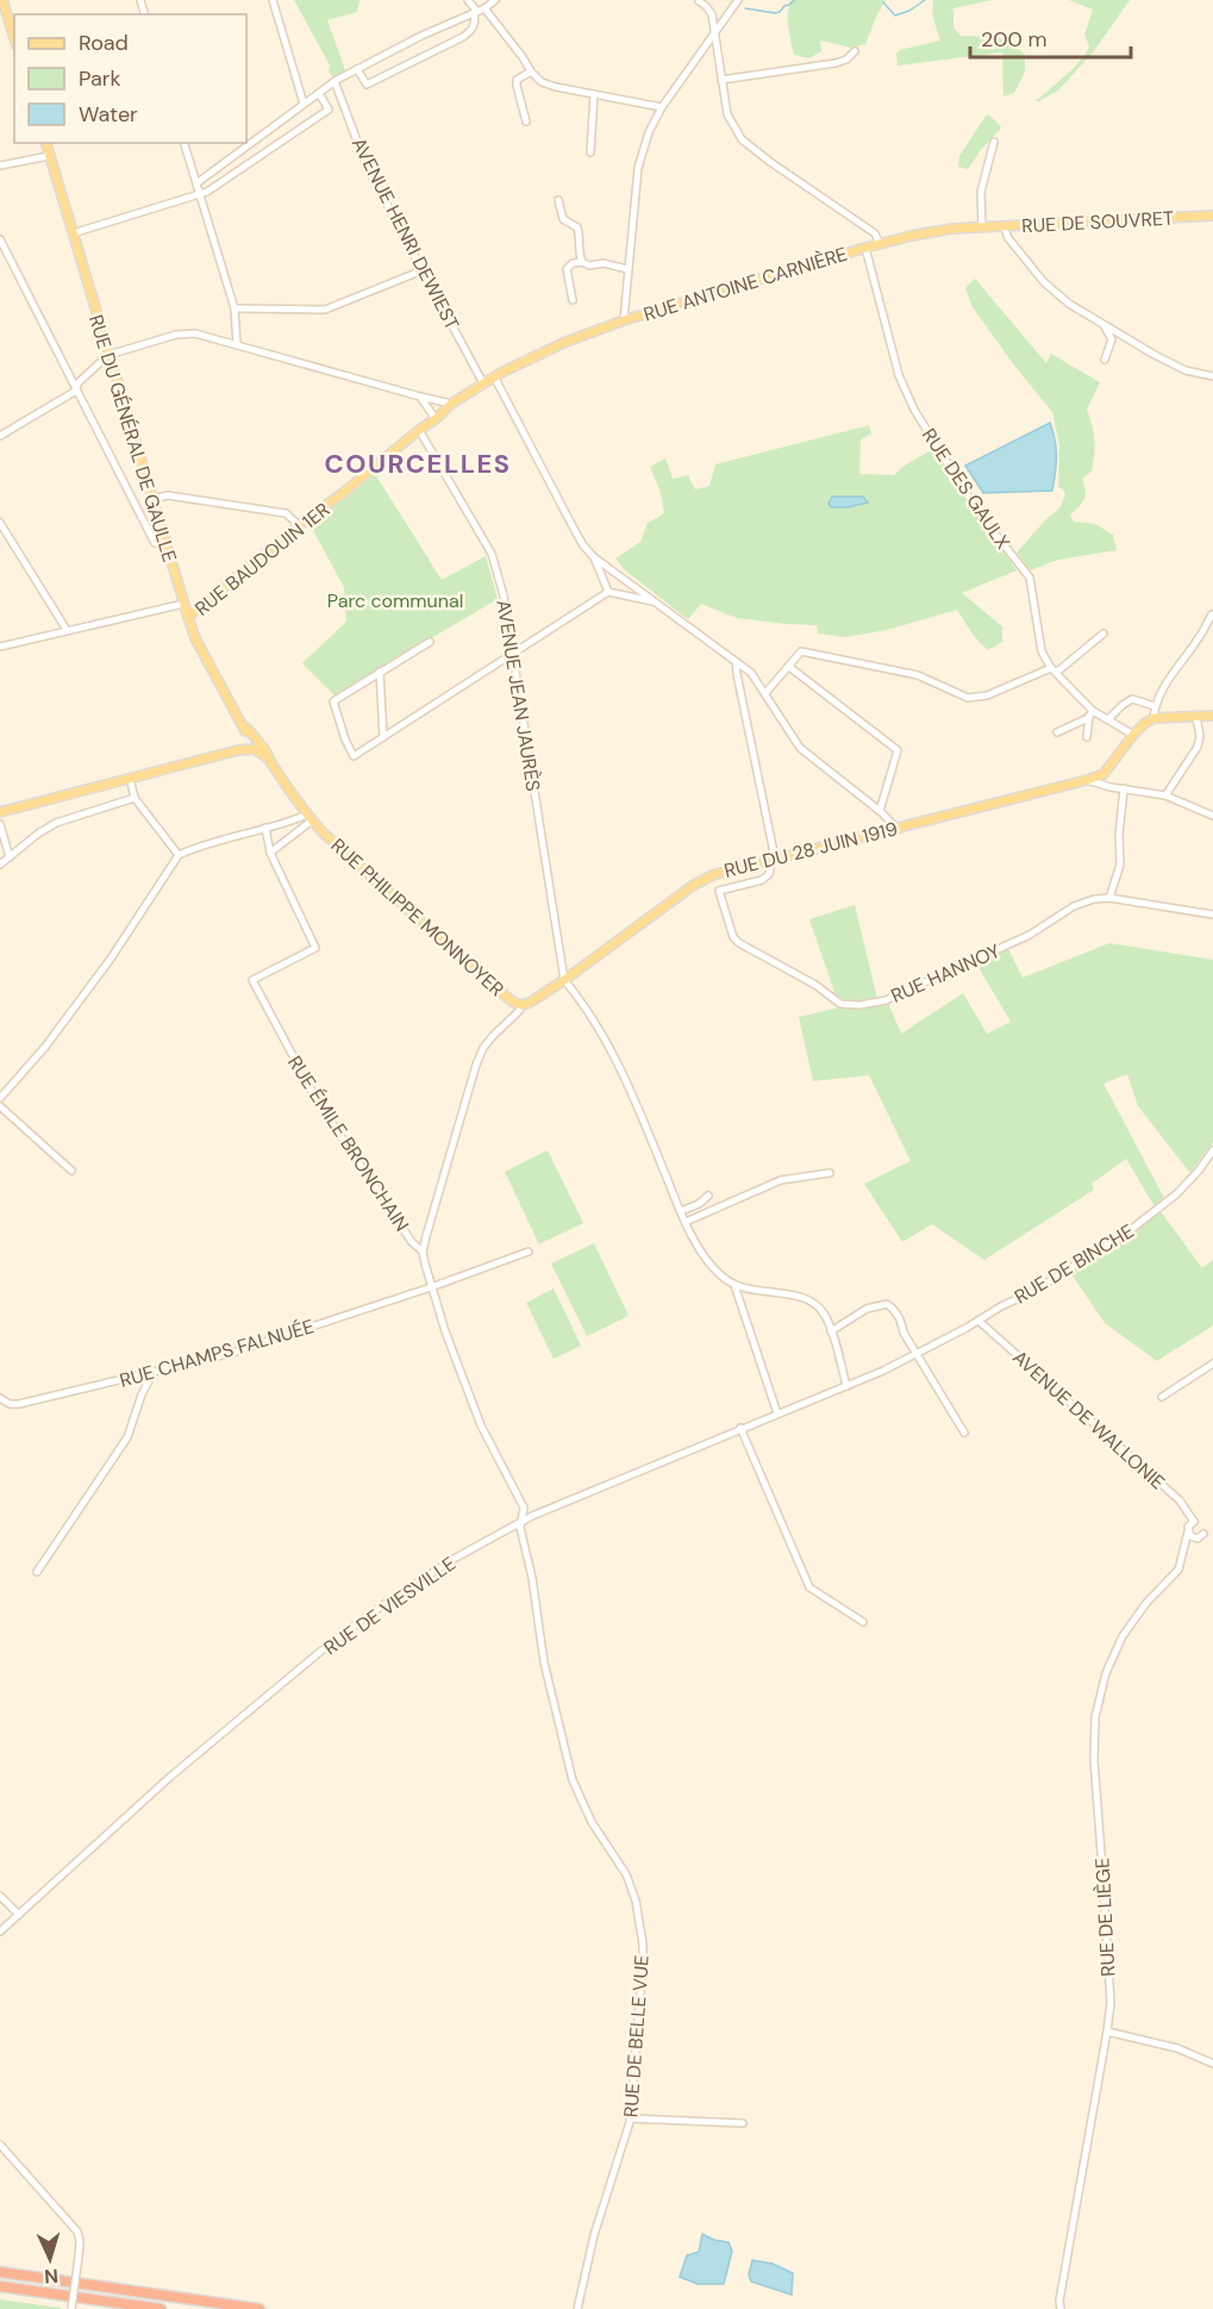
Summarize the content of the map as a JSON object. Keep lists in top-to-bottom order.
{
  "streets": {
    "main road": [
      "RUE DE SOUVRET",
      "RUE ANTOINE CARNIÈRE",
      "RUE DU GÉNÉRAL DE GAULLE",
      "RUE BAUDOUIN 1ER",
      "RUE DU 28 JUIN 1919",
      "RUE PHILIPPE MONNOYER"
    ],
    "street": [
      "AVENUE HENRI DEWIEST",
      "RUE DES GAULX",
      "AVENUE JEAN JAURÈS",
      "RUE HANNOY",
      "RUE ÉMILE BRONCHAIN",
      "RUE DE BINCHE",
      "RUE CHAMPS FALNUÉE",
      "AVENUE DE WALLONIE",
      "RUE DE VIESVILLE",
      "RUE DE LIÈGE",
      "RUE DE BELLE VUE"
    ]
  },
  "crossings": [
    ["RUE DE SOUVRET", "RUE ANTOINE CARNIÈRE"],
    ["RUE DE SOUVRET", "RUE DES GAULX"],
    ["AVENUE HENRI DEWIEST", "RUE BAUDOUIN 1ER"],
    ["RUE ANTOINE CARNIÈRE", "RUE DES GAULX"],
    ["RUE ANTOINE CARNIÈRE", "RUE BAUDOUIN 1ER"],
    ["RUE DU GÉNÉRAL DE GAULLE", "RUE BAUDOUIN 1ER"],
    ["RUE DU GÉNÉRAL DE GAULLE", "RUE PHILIPPE MONNOYER"],
    ["RUE BAUDOUIN 1ER", "AVENUE JEAN JAURÈS"],
    ["AVENUE JEAN JAURÈS", "RUE DU 28 JUIN 1919"],
    ["AVENUE JEAN JAURÈS", "RUE PHILIPPE MONNOYER"],
    ["RUE DU 28 JUIN 1919", "RUE PHILIPPE MONNOYER"],
    ["RUE DU 28 JUIN 1919", "RUE HANNOY"],
    ["RUE ÉMILE BRONCHAIN", "RUE DE BELLE VUE"],
    ["RUE DE BINCHE", "AVENUE DE WALLONIE"],
    ["RUE DE BINCHE", "RUE DE VIESVILLE"],
    ["RUE CHAMPS FALNUÉE", "RUE DE BELLE VUE"],
    ["AVENUE DE WALLONIE", "RUE DE LIÈGE"],
    ["RUE DE VIESVILLE", "RUE DE BELLE VUE"]
  ],
  "districts": ["COURCELLES"],
  "parks": ["Parc communal"],
  "legend": ["Road", "Park", "Water"],
  "scale_bar": "200 m",
  "north": "bottom"
}
